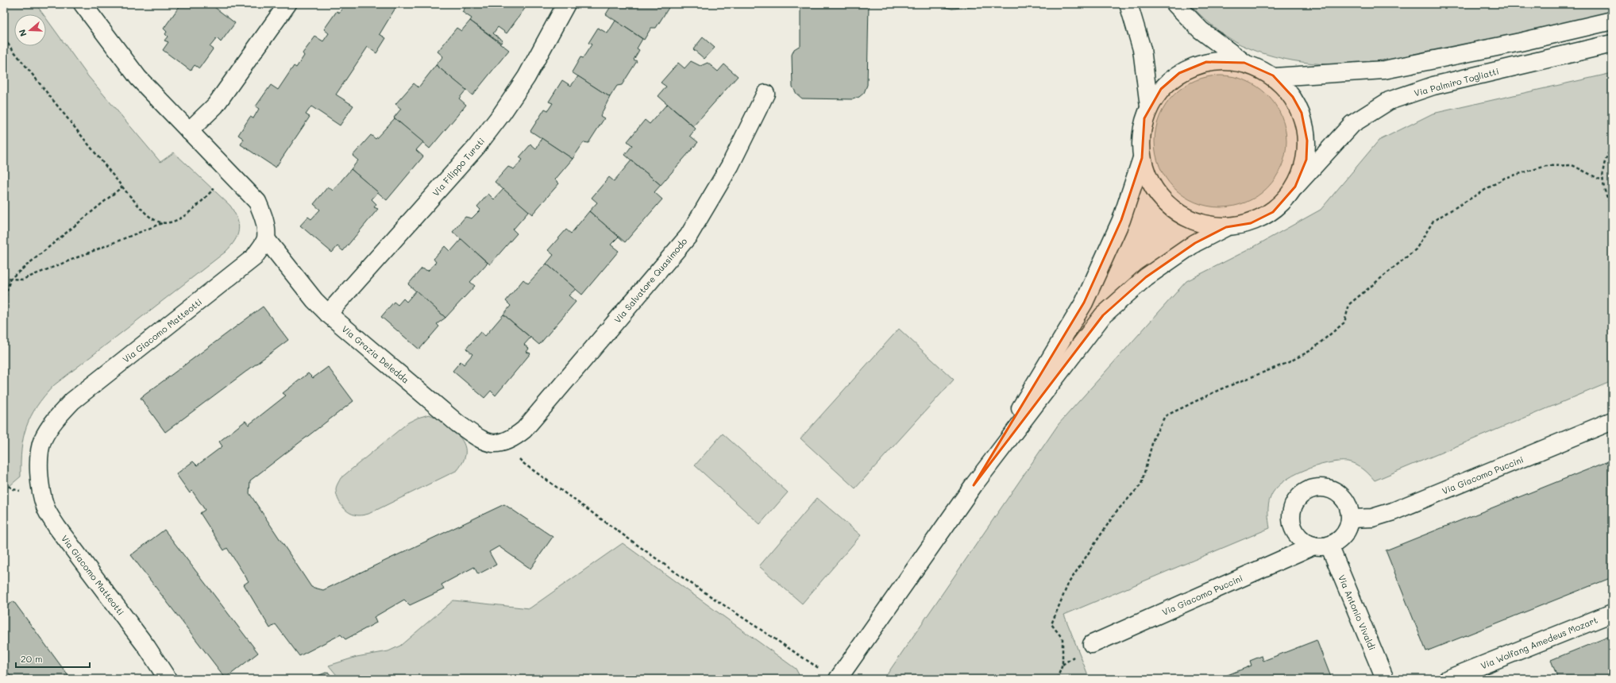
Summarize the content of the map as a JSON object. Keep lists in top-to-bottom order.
{
  "streets": {
    "street": [
      "Via Palmiro Togliatti",
      "Via Filippo Turati",
      "Via Salvatore Quasimodo",
      "Via Giacomo Matteotti",
      "Via Grazia Deledda",
      "Via Giacomo Puccini",
      "Via Antonio Vivaldi",
      "Via Wolfang Amedeus Mozart"
    ]
  },
  "crossings": [
    ["Via Filippo Turati", "Via Grazia Deledda"],
    ["Via Salvatore Quasimodo", "Via Grazia Deledda"],
    ["Via Giacomo Matteotti", "Via Grazia Deledda"],
    ["Via Giacomo Puccini", "Via Antonio Vivaldi"]
  ],
  "scale_bar": "20 m",
  "north": "left"
}
